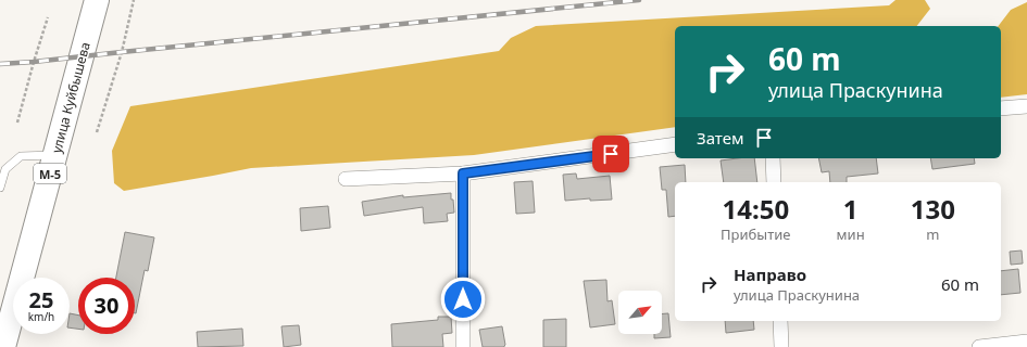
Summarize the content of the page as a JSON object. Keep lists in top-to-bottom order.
{
  "streets": {
    "highway": ["улица Куйбышева", "М-5"]
  },
  "north": "top right",
  "page": {
    "turn": ["60 m", "улица Праскунина"],
    "then": "Затем",
    "eta": [
      "14:50",
      "Прибытие",
      "1",
      "мин",
      "130",
      "m"
    ],
    "list": [
      {
        "name": "Направо",
        "note": "улица Праскунина",
        "value": "60 m"
      }
    ],
    "speed": "25 km/h",
    "limit": "30"
  }
}
